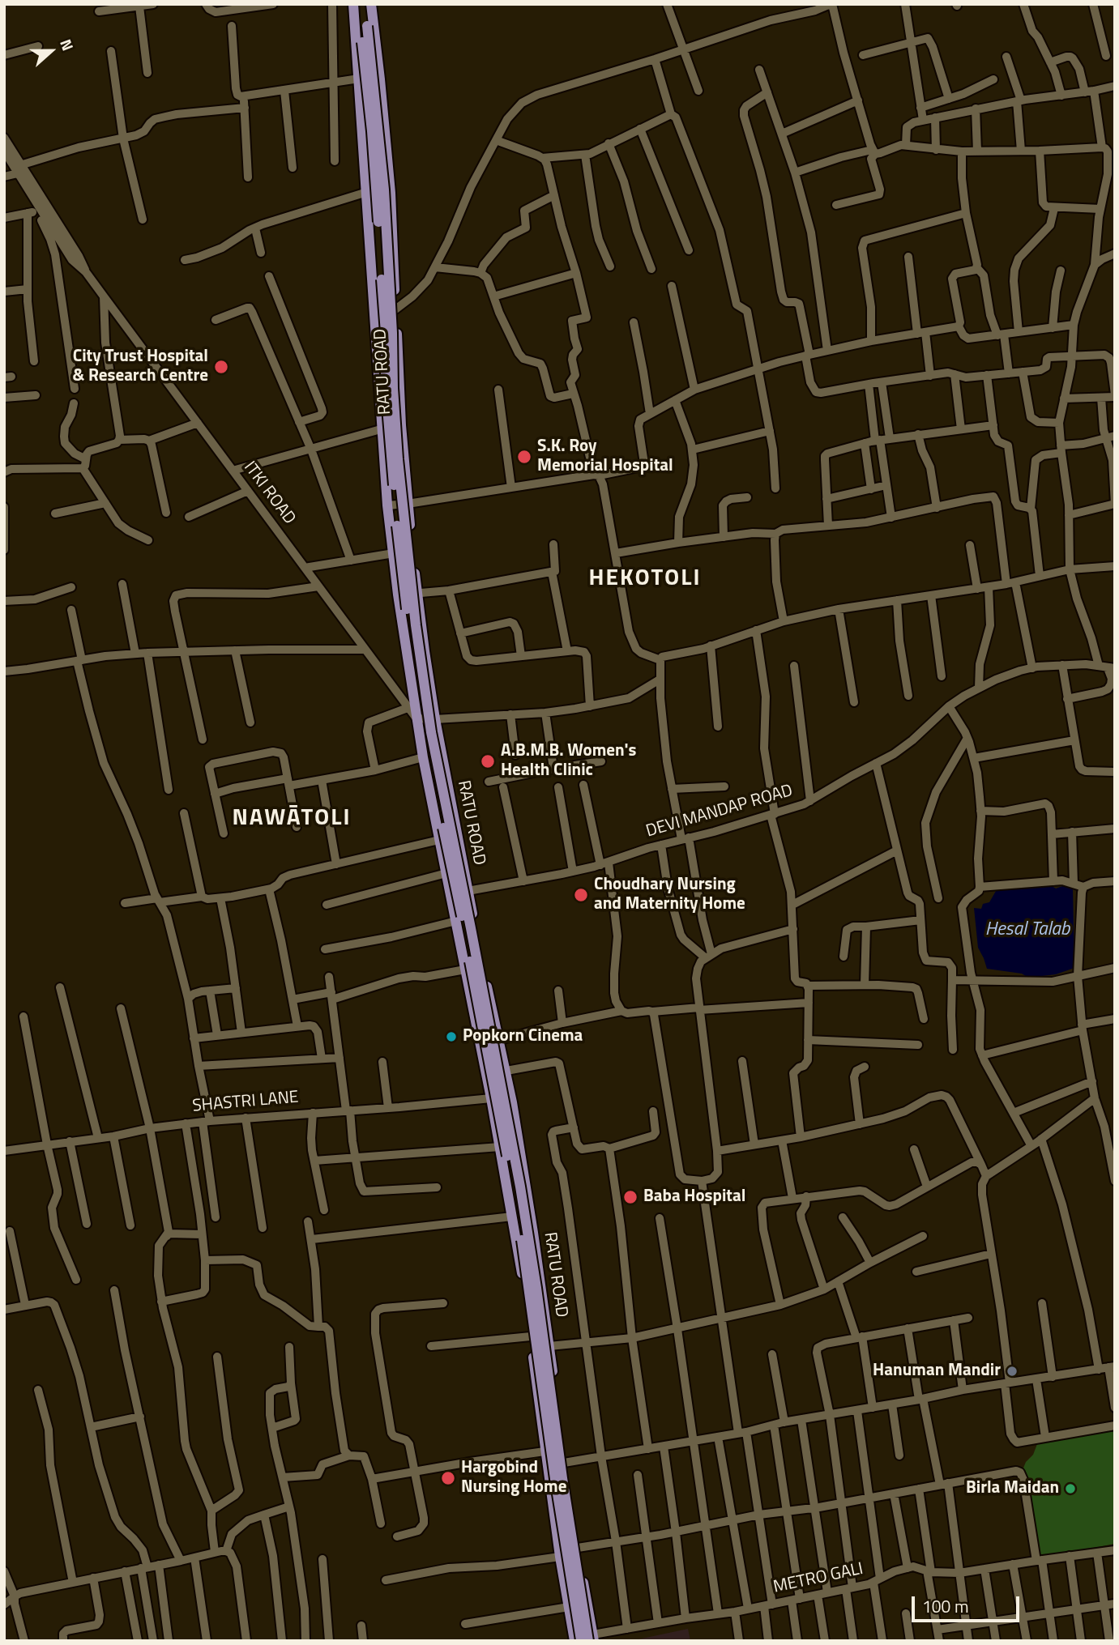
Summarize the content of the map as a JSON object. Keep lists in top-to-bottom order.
{
  "streets": {
    "main road": ["RATU ROAD"],
    "street": [
      "ITKI ROAD",
      "DEVI MANDAP ROAD",
      "SHASTRI LANE",
      "METRO GALI"
    ]
  },
  "crossings": [
    ["RATU ROAD", "ITKI ROAD"],
    ["RATU ROAD", "DEVI MANDAP ROAD"],
    ["RATU ROAD", "SHASTRI LANE"],
    ["RATU ROAD", "METRO GALI"]
  ],
  "districts": ["HEKOTOLI", "NAWĀTOLI"],
  "water": ["Hesal Talab"],
  "places": [
    "City Trust Hospital & Research Centre",
    "S.K. Roy Memorial Hospital",
    "A.B.M.B. Women's Health Clinic",
    "Choudhary Nursing and Maternity Home",
    "Popkorn Cinema",
    "Baba Hospital",
    "Hanuman Mandir",
    "Hargobind Nursing Home",
    "Birla Maidan"
  ],
  "scale_bar": "100 m",
  "north": "right"
}
